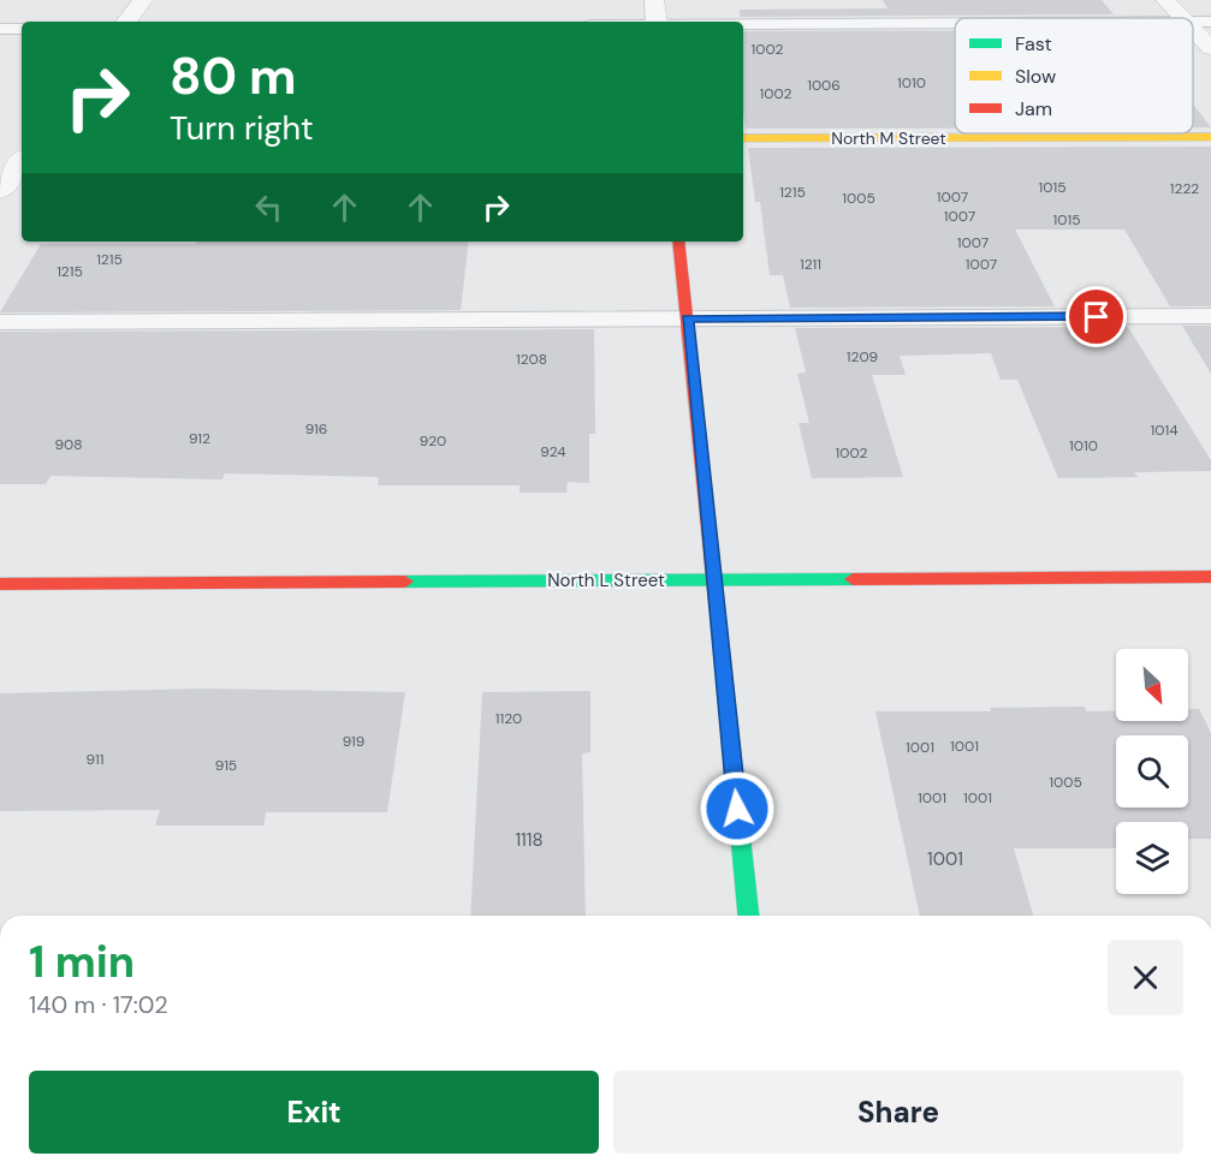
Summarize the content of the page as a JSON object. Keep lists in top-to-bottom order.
{
  "streets": {
    "street": ["North M Street", "North L Street"]
  },
  "house_numbers": [
    "1002",
    "1010",
    "1006",
    "1002",
    "1015",
    "1222",
    "1215",
    "1007",
    "1005",
    "1007",
    "1015",
    "1007",
    "1215",
    "1211",
    "1007",
    "1215",
    "1209",
    "1208",
    "916",
    "1014",
    "912",
    "920",
    "908",
    "1010",
    "924",
    "1002",
    "1120",
    "919",
    "1001",
    "1001",
    "911",
    "915",
    "1005",
    "1001",
    "1001",
    "1118",
    "1001"
  ],
  "legend": ["Fast", "Slow", "Jam"],
  "north": "bottom right",
  "page": {
    "turn": ["80 m", "Turn right"],
    "heading": ["1 min", "140 m · 17:02"],
    "buttons": ["Exit", "Share"]
  }
}
